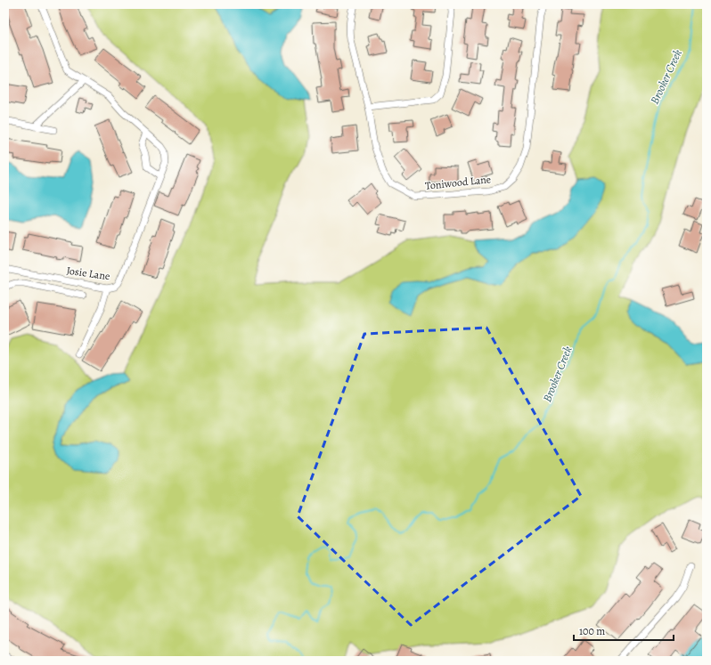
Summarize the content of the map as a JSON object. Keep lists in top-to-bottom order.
{
  "streets": {
    "street": ["Toniwood Lane", "Josie Lane"]
  },
  "water": ["Brooker Creek"],
  "scale_bar": "100 m"
}
